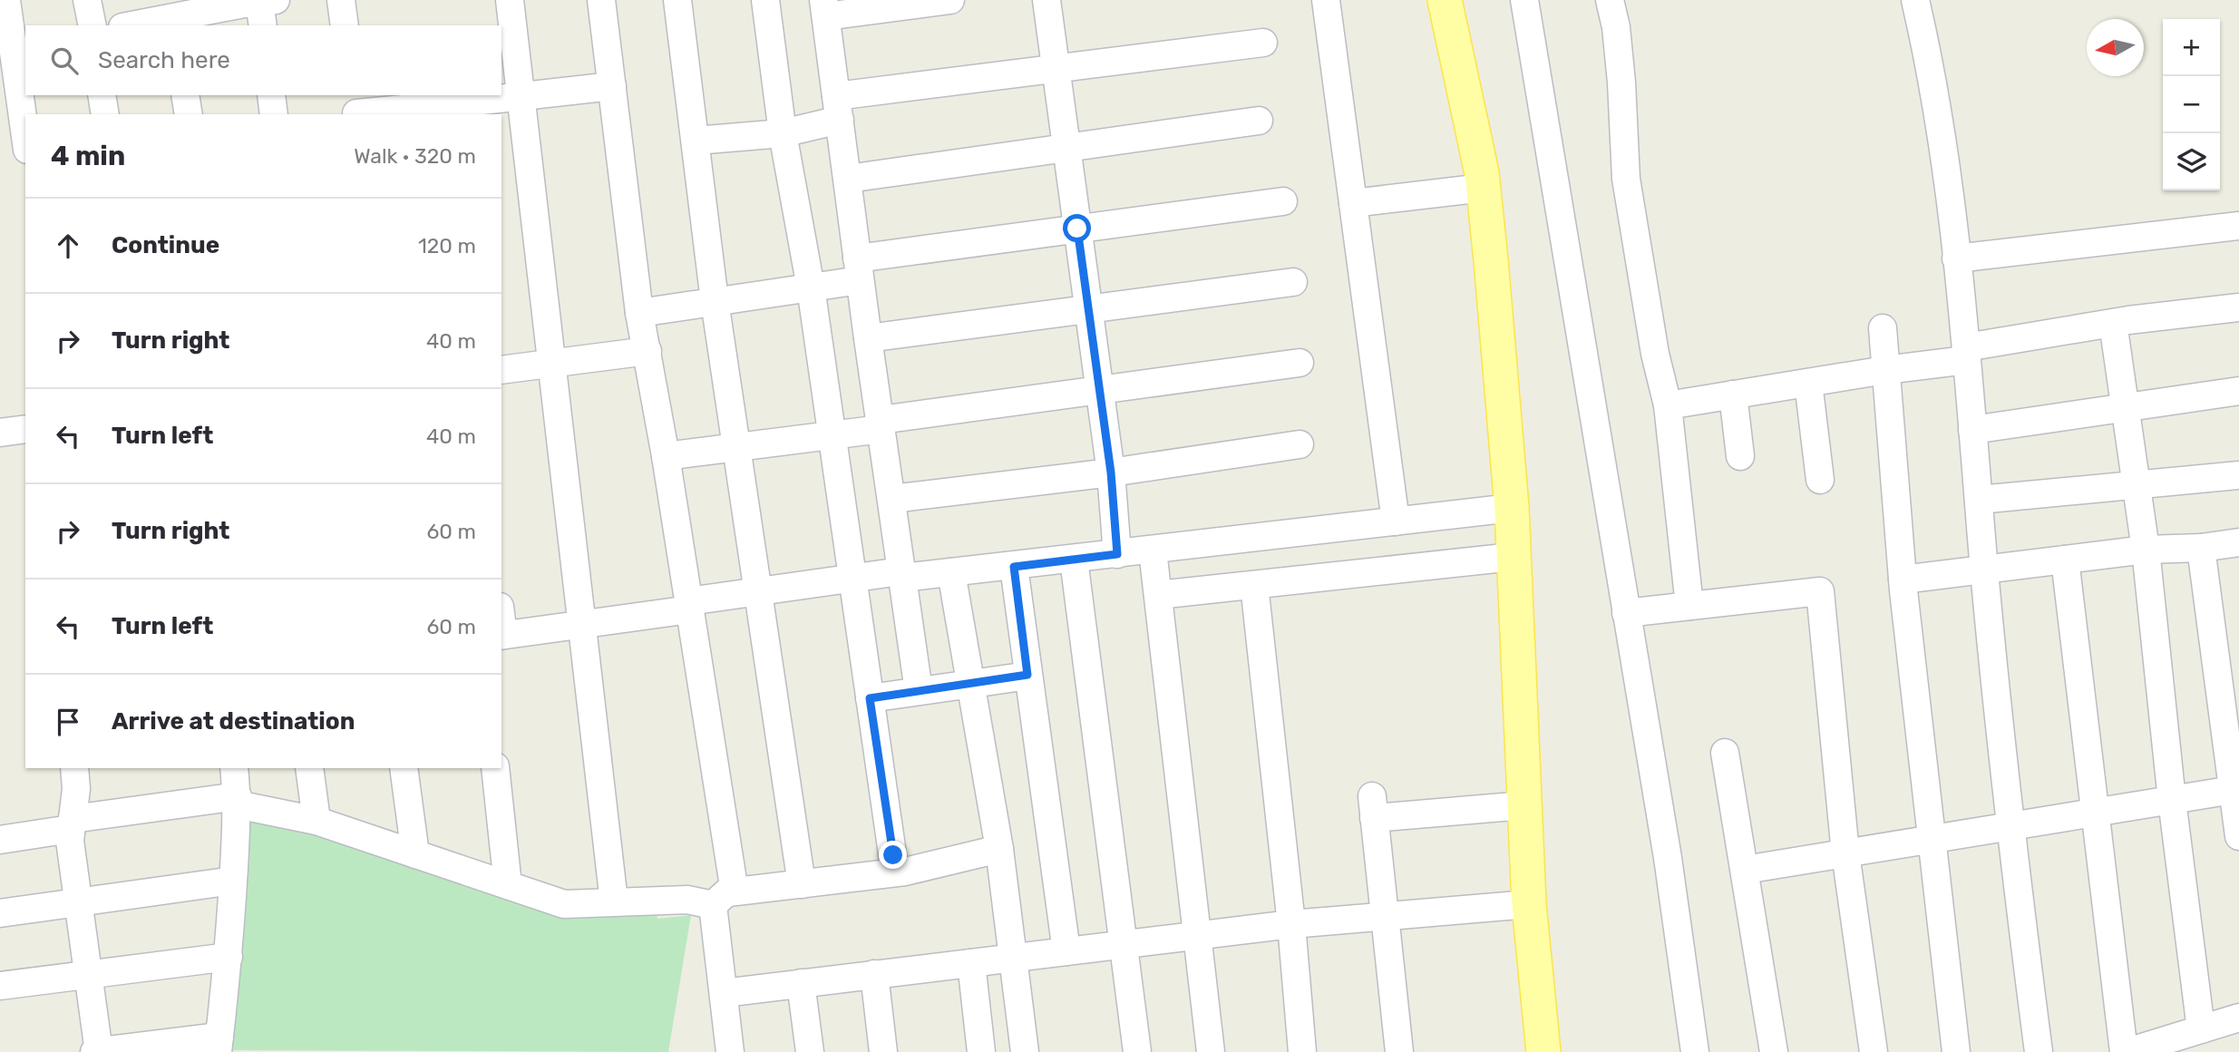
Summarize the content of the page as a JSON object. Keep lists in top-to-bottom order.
{
  "north": "left",
  "page": {
    "map_buttons": ["+", "−"],
    "search": "Search here",
    "heading": ["4 min", "Walk · 320 m"],
    "list": [
      ["Continue", "120 m"],
      ["Turn right", "40 m"],
      ["Turn left", "40 m"],
      ["Turn right", "60 m"],
      ["Turn left", "60 m"],
      "Arrive at destination"
    ]
  }
}
